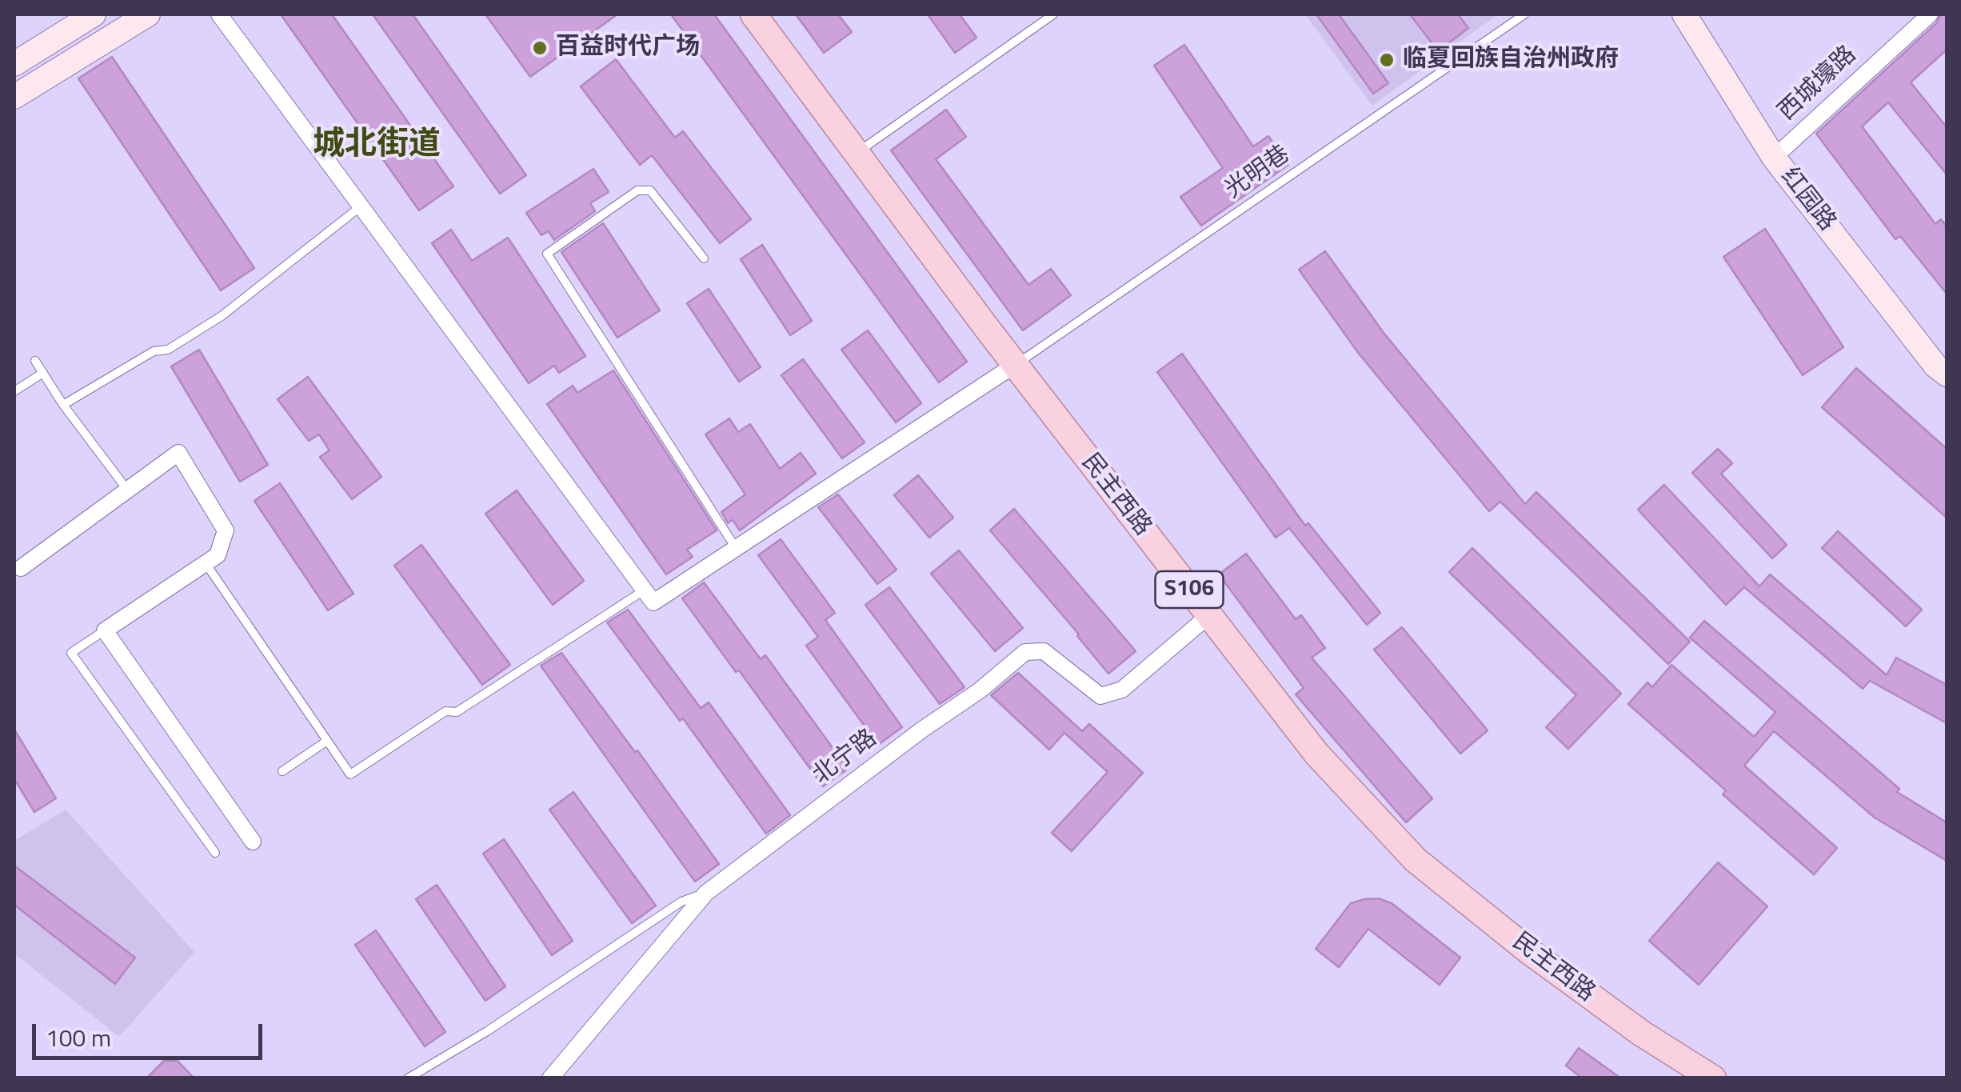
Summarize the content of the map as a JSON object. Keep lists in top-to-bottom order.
{
  "streets": {
    "main road": ["红园路", "民主西路", "S106"],
    "street": ["西城壕路", "北宁路"],
    "lane": ["光明巷"]
  },
  "crossings": [
    ["西城壕路", "红园路"],
    ["光明巷", "民主西路"],
    ["民主西路", "北宁路"]
  ],
  "districts": ["城北街道"],
  "places": ["百益时代广场", "临夏回族自治州政府"],
  "scale_bar": "100 m"
}
